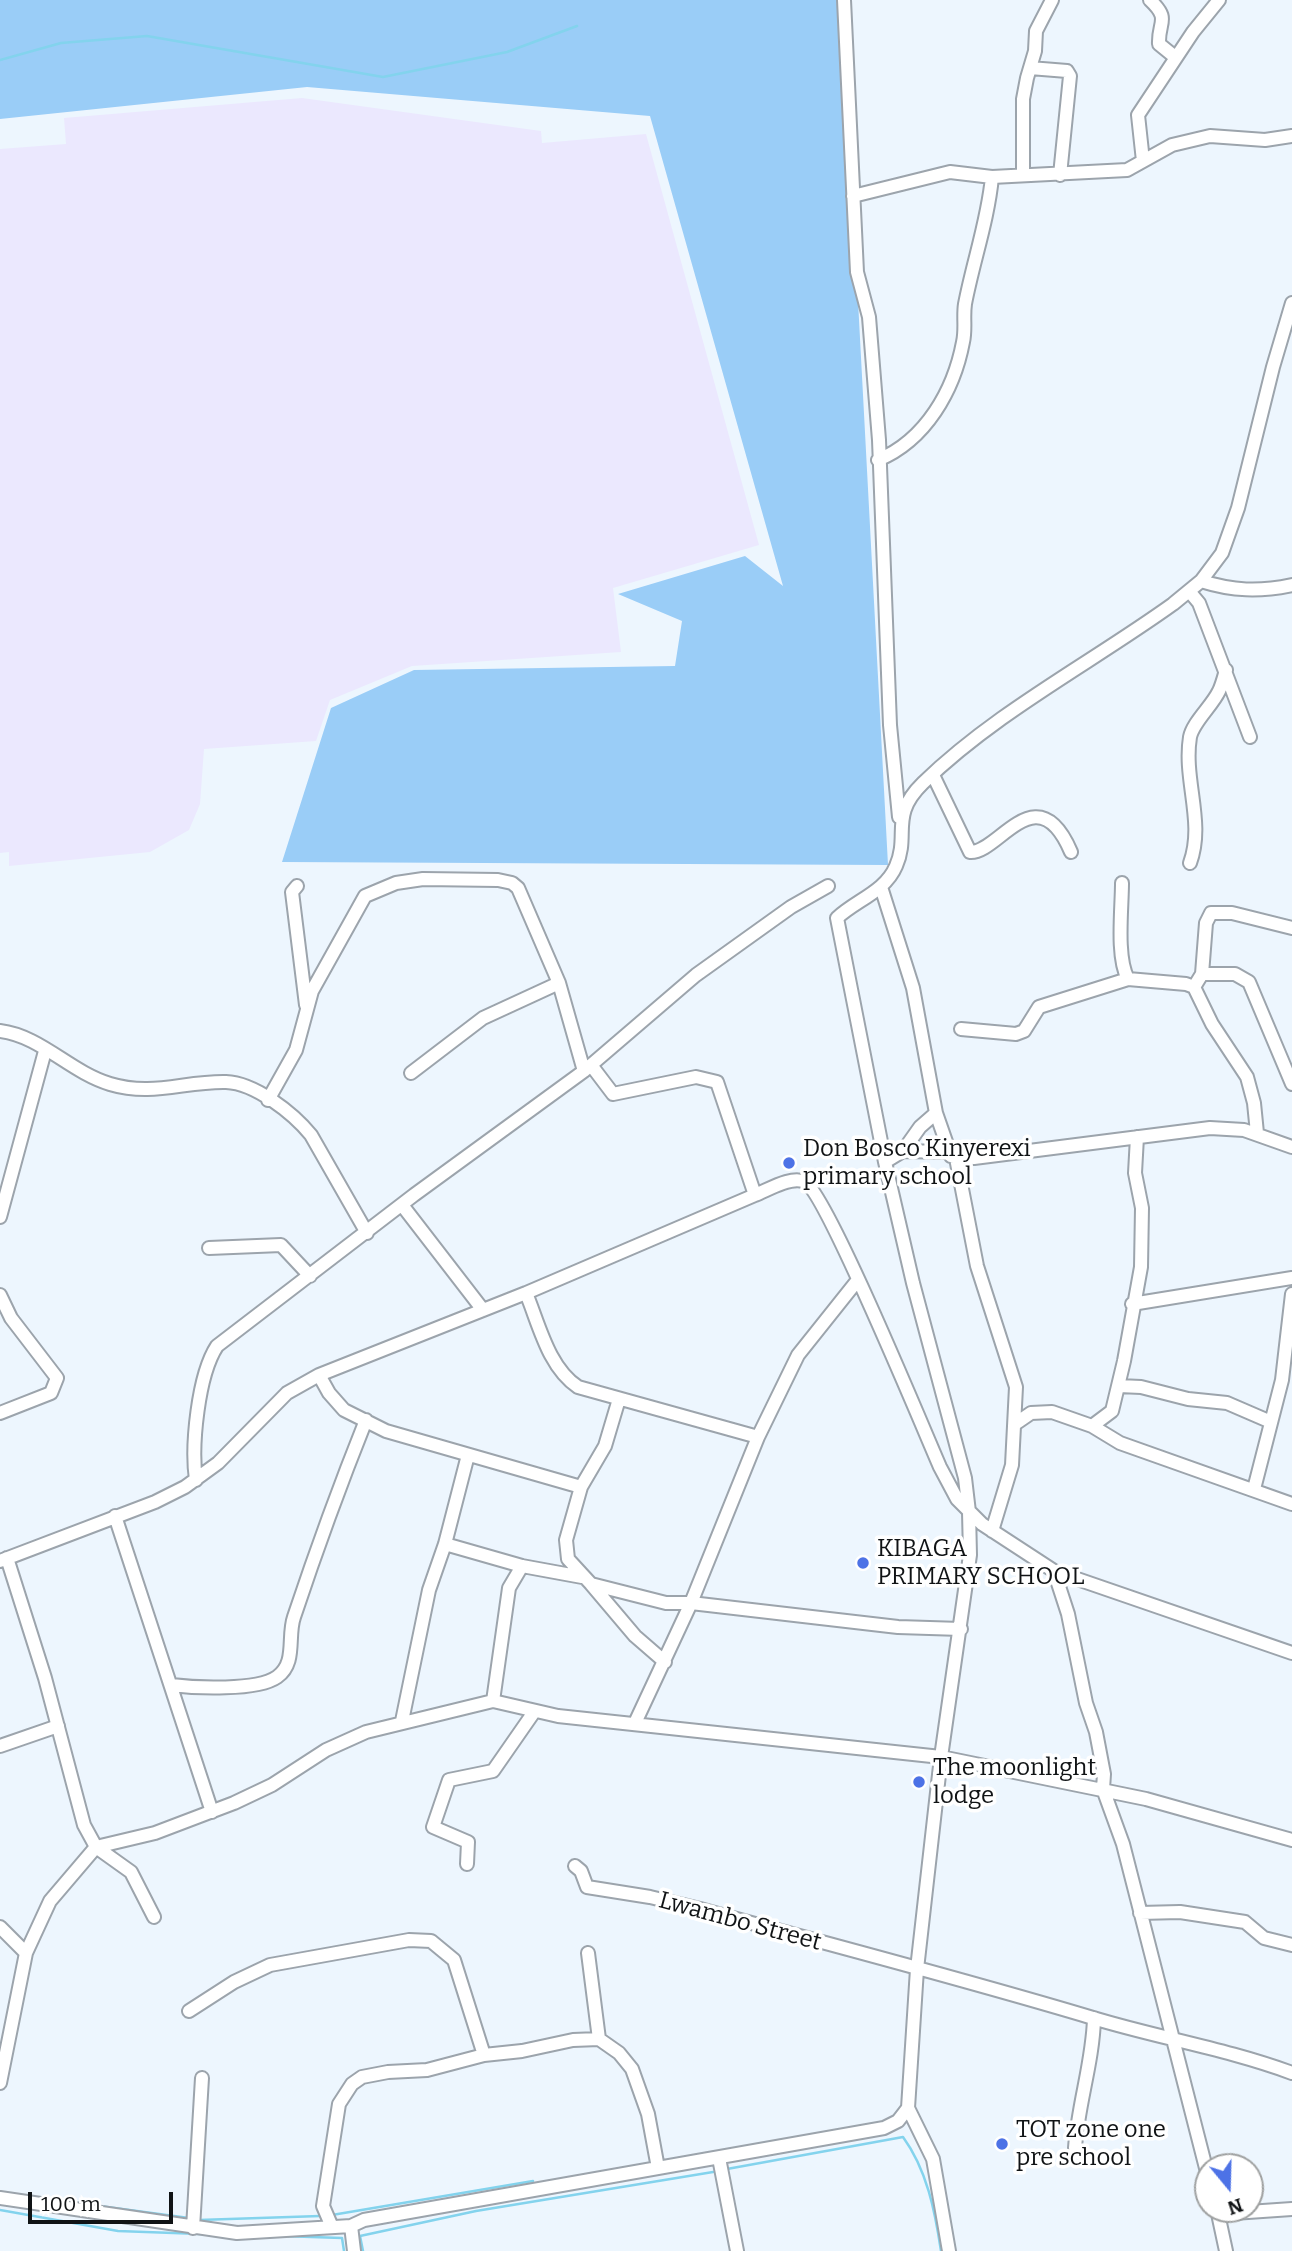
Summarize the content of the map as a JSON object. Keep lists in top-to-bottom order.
{
  "streets": {
    "street": ["Lwambo Street"]
  },
  "places": [
    "Don Bosco Kinyerexi primary school",
    "KIBAGA PRIMARY SCHOOL",
    "The moonlight lodge",
    "TOT zone one pre school"
  ],
  "scale_bar": "100 m",
  "north": "bottom"
}
